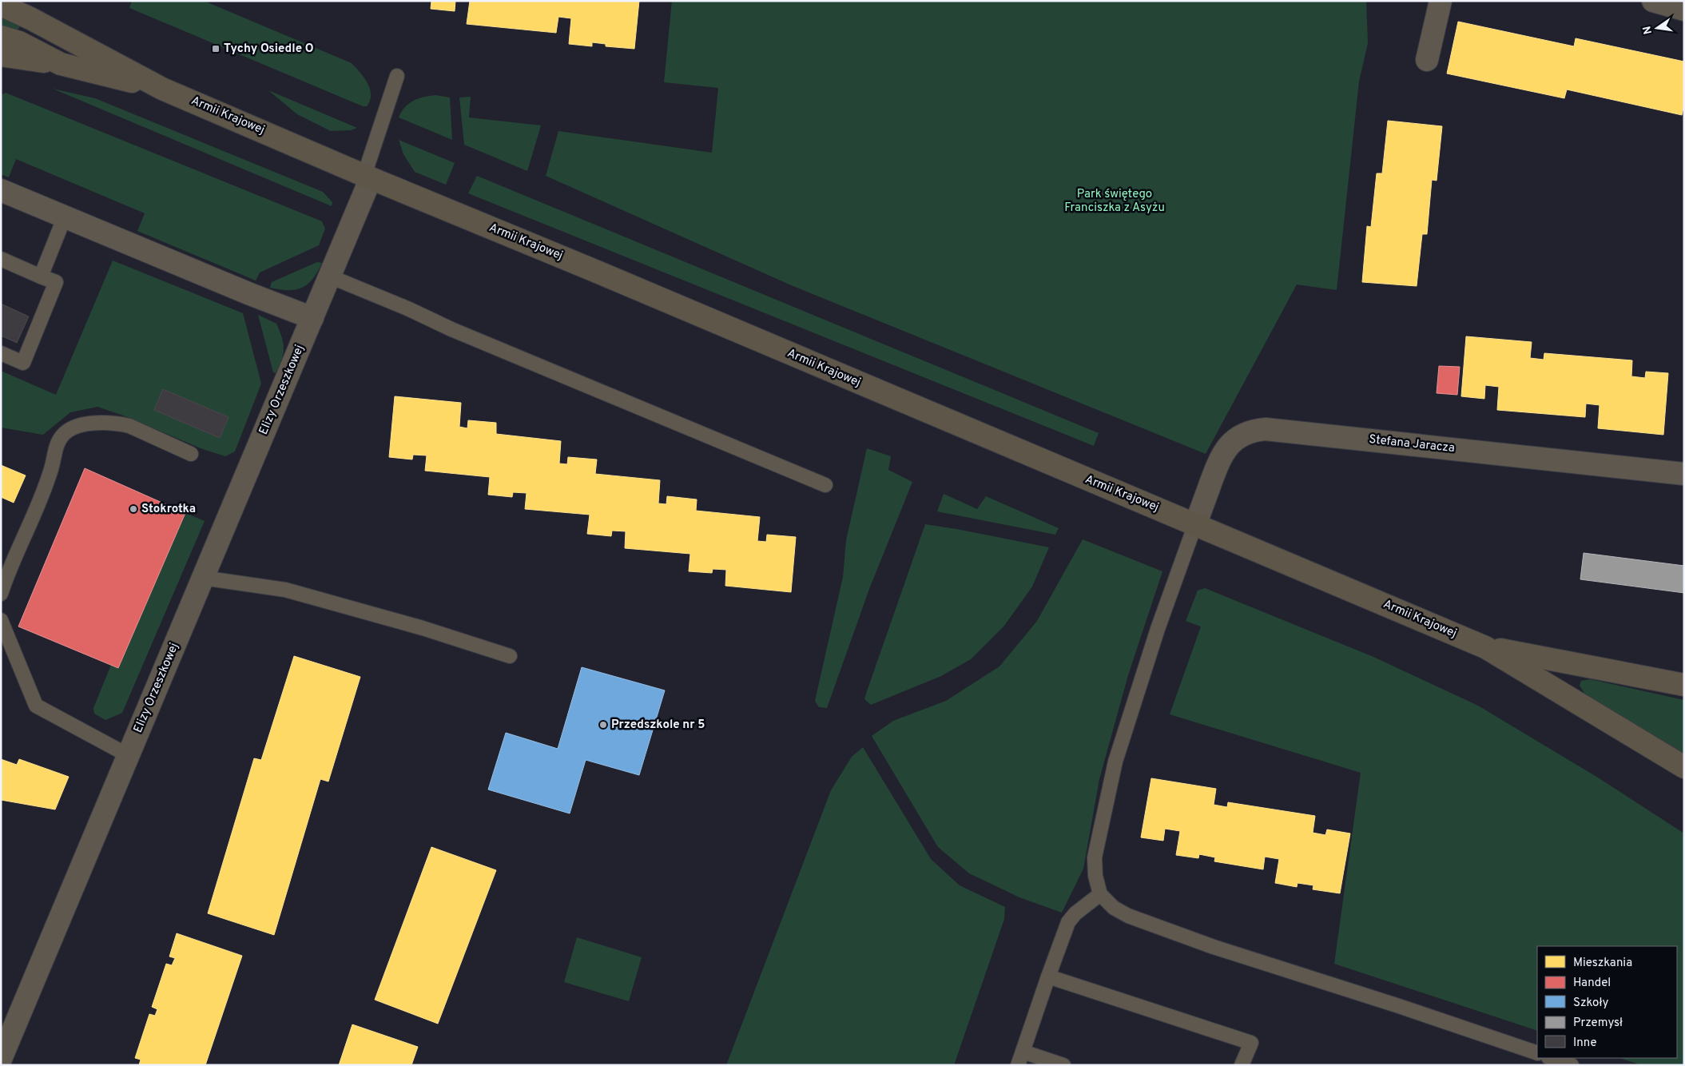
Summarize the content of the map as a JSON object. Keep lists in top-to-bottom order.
{
  "streets": {
    "street": ["Armii Krajowej", "Elizy Orzeszkowej", "Stefana Jaracza"]
  },
  "crossings": [
    ["Armii Krajowej", "Elizy Orzeszkowej"],
    ["Armii Krajowej", "Stefana Jaracza"]
  ],
  "parks": ["Park świętego Franciszka z Asyżu"],
  "places": {
    "transit": ["Tychy Osiedle O"],
    "other": ["Stokrotka", "Przedszkole nr 5"]
  },
  "legend": [
    "Mieszkania",
    "Handel",
    "Szkoły",
    "Przemysł",
    "Inne"
  ],
  "north": "left"
}
